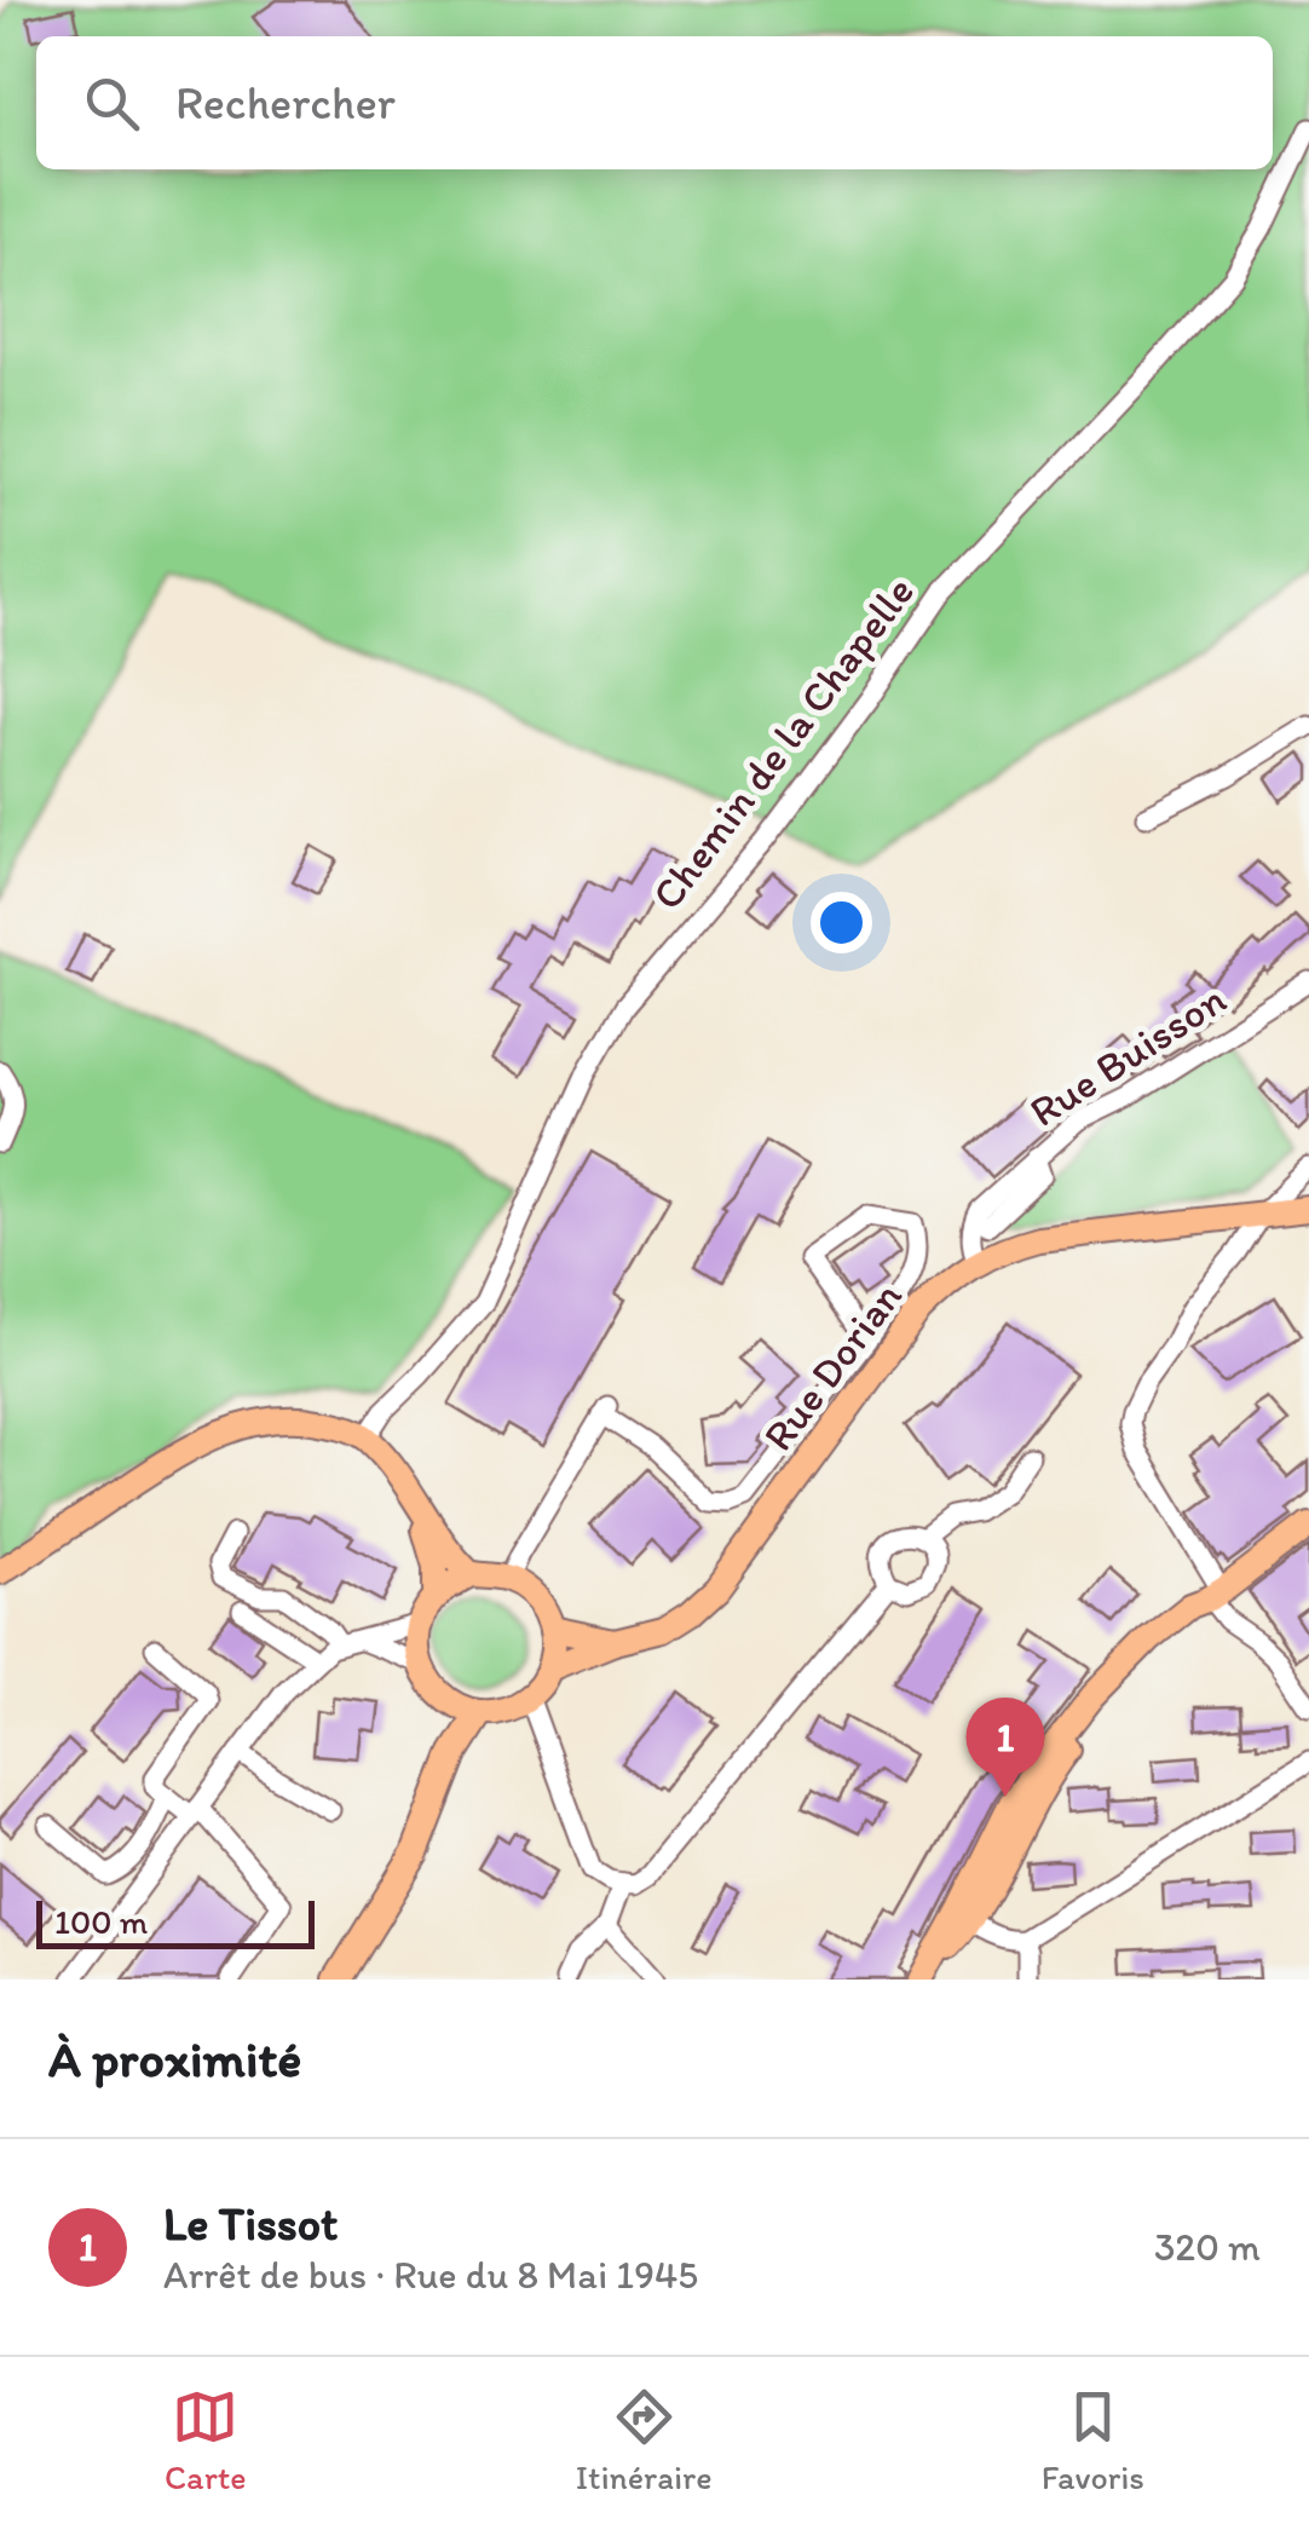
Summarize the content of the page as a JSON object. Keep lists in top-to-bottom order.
{
  "streets": {
    "main road": ["Rue Dorian"],
    "street": ["Chemin de la Chapelle", "Rue Buisson"]
  },
  "crossings": [
    ["Rue Buisson", "Rue Dorian"]
  ],
  "scale_bar": "100 m",
  "page": {
    "search": "Rechercher",
    "pins": "1",
    "scale": "100 m",
    "heading": "À proximité",
    "list": [
      {
        "mark": "1",
        "name": "Le Tissot",
        "note": "Arrêt de bus · Rue du 8 Mai 1945",
        "value": "320 m"
      }
    ],
    "nav": ["Carte", "Itinéraire", "Favoris"]
  }
}
